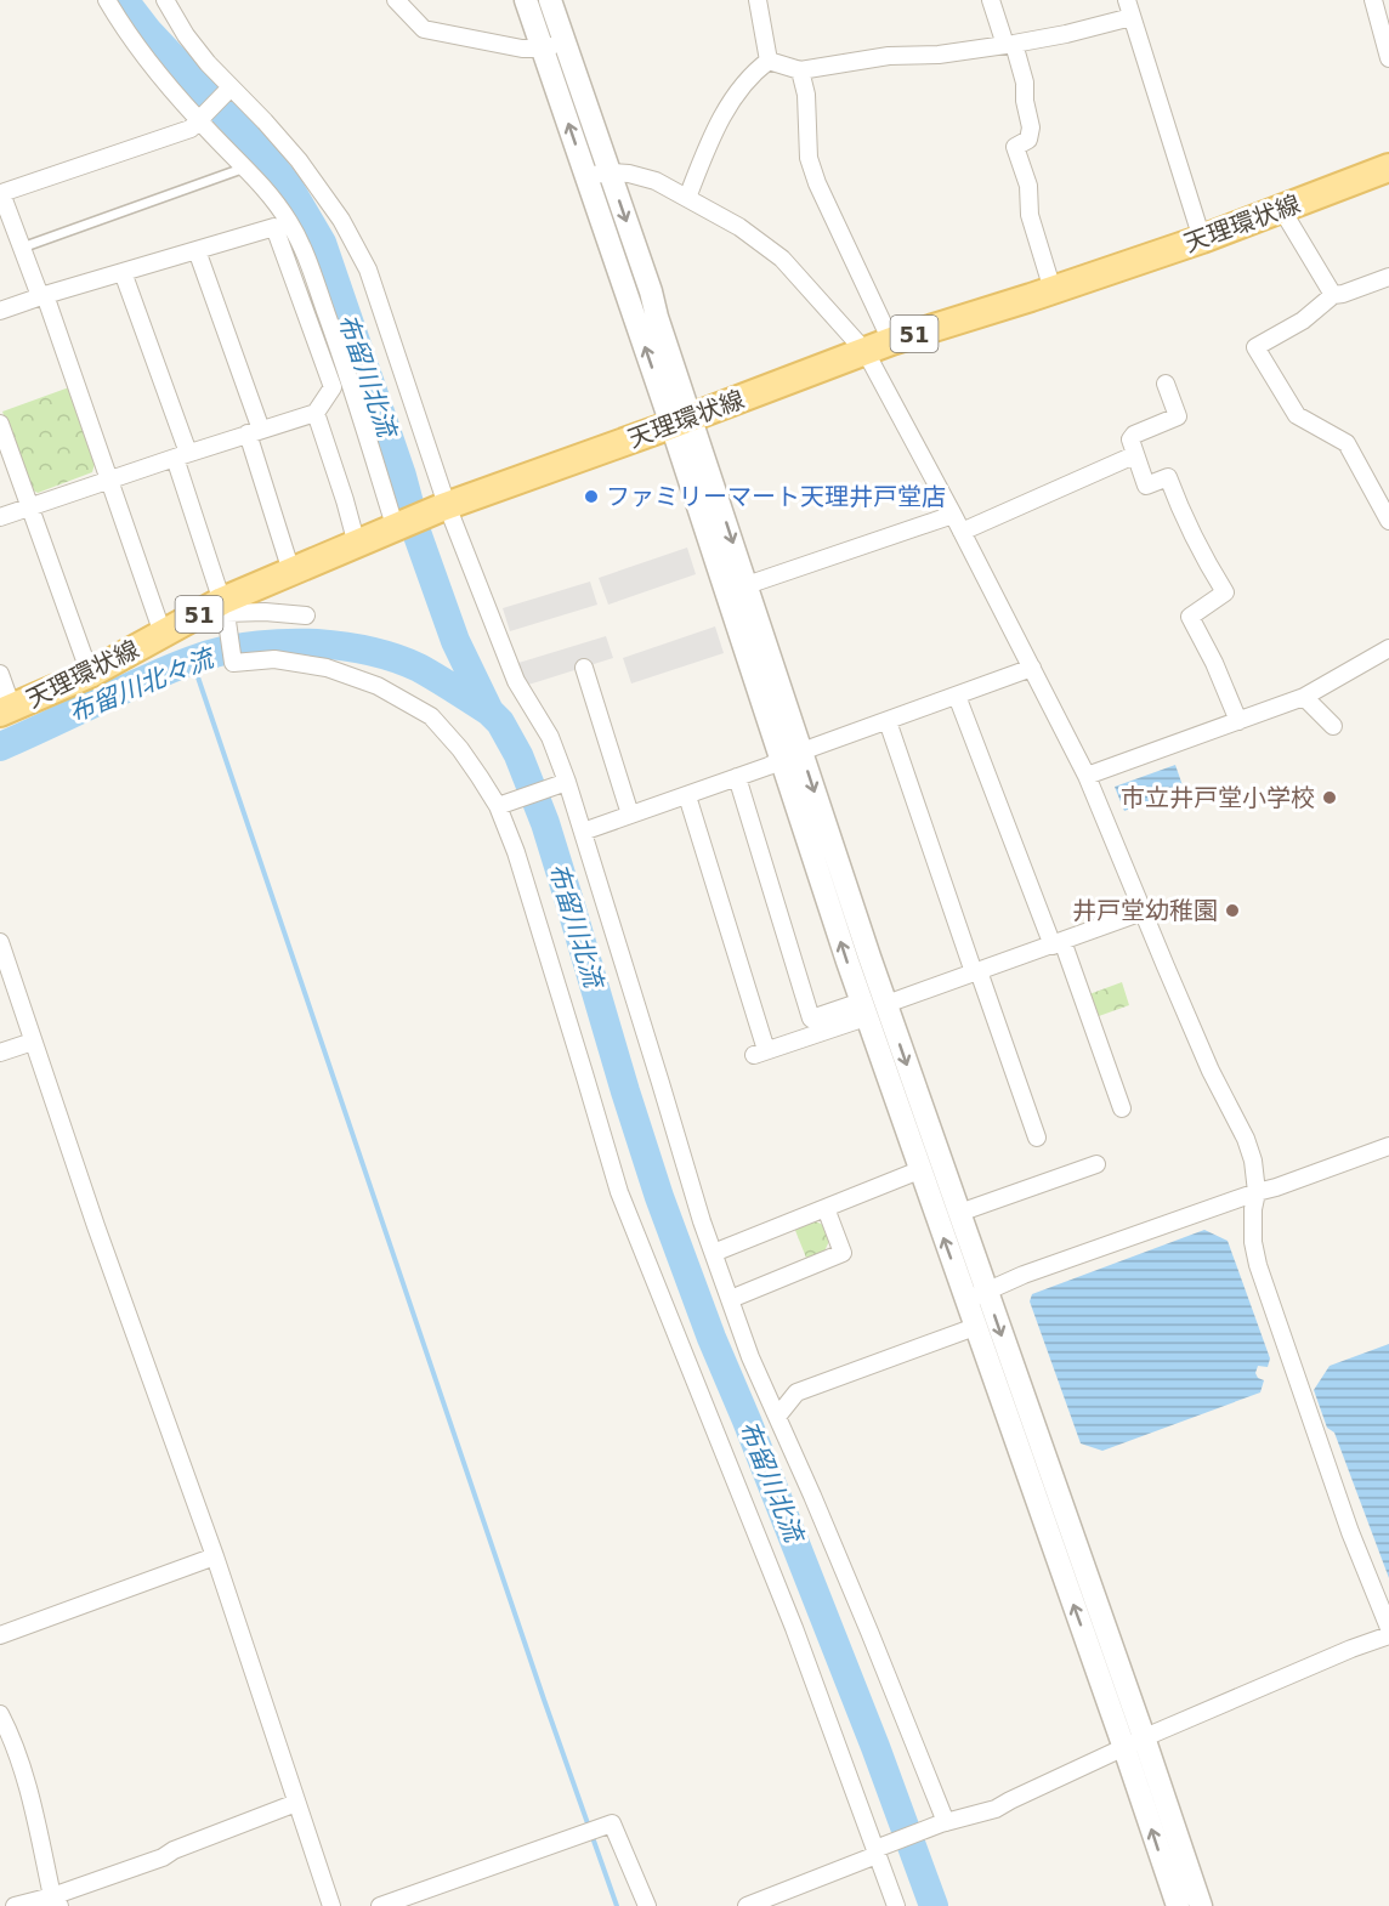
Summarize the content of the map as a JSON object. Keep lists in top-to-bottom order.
{
  "streets": {
    "main road": ["天理環状線", "51"]
  },
  "water": ["布留川北流", "布留川北々流"],
  "places": ["ファミリーマート天理井戸堂店", "市立井戸堂小学校", "井戸堂幼稚園"]
}
